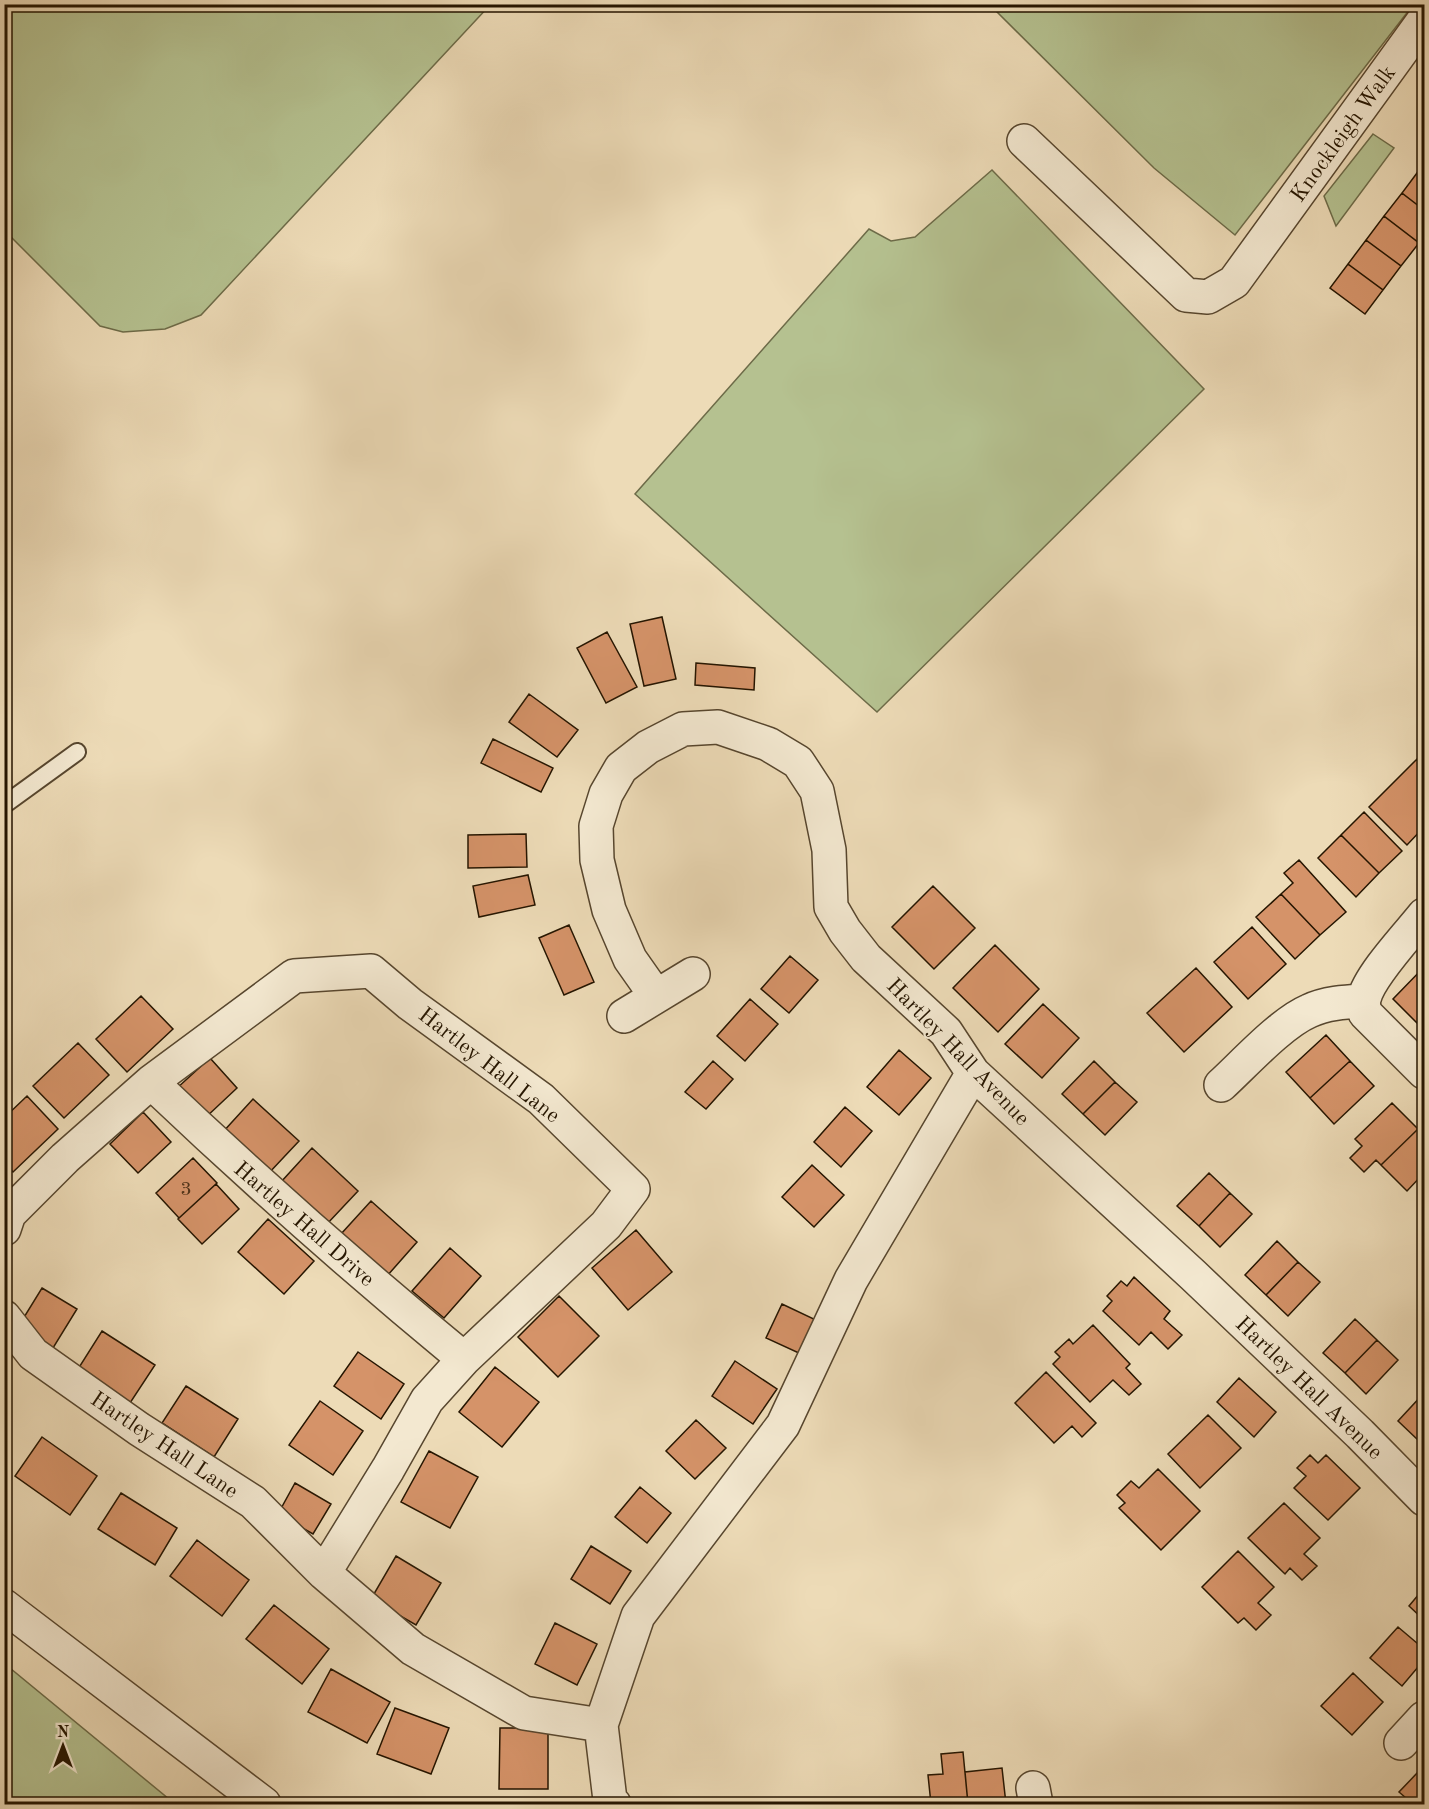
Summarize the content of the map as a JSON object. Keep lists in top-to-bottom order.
{
  "streets": {
    "street": [
      "Knockleigh Walk",
      "Hartley Hall Avenue",
      "Hartley Hall Lane",
      "Hartley Hall Drive"
    ]
  },
  "crossings": [
    ["Hartley Hall Lane", "Hartley Hall Drive"]
  ],
  "house_numbers": ["3"],
  "north": "top"
}
